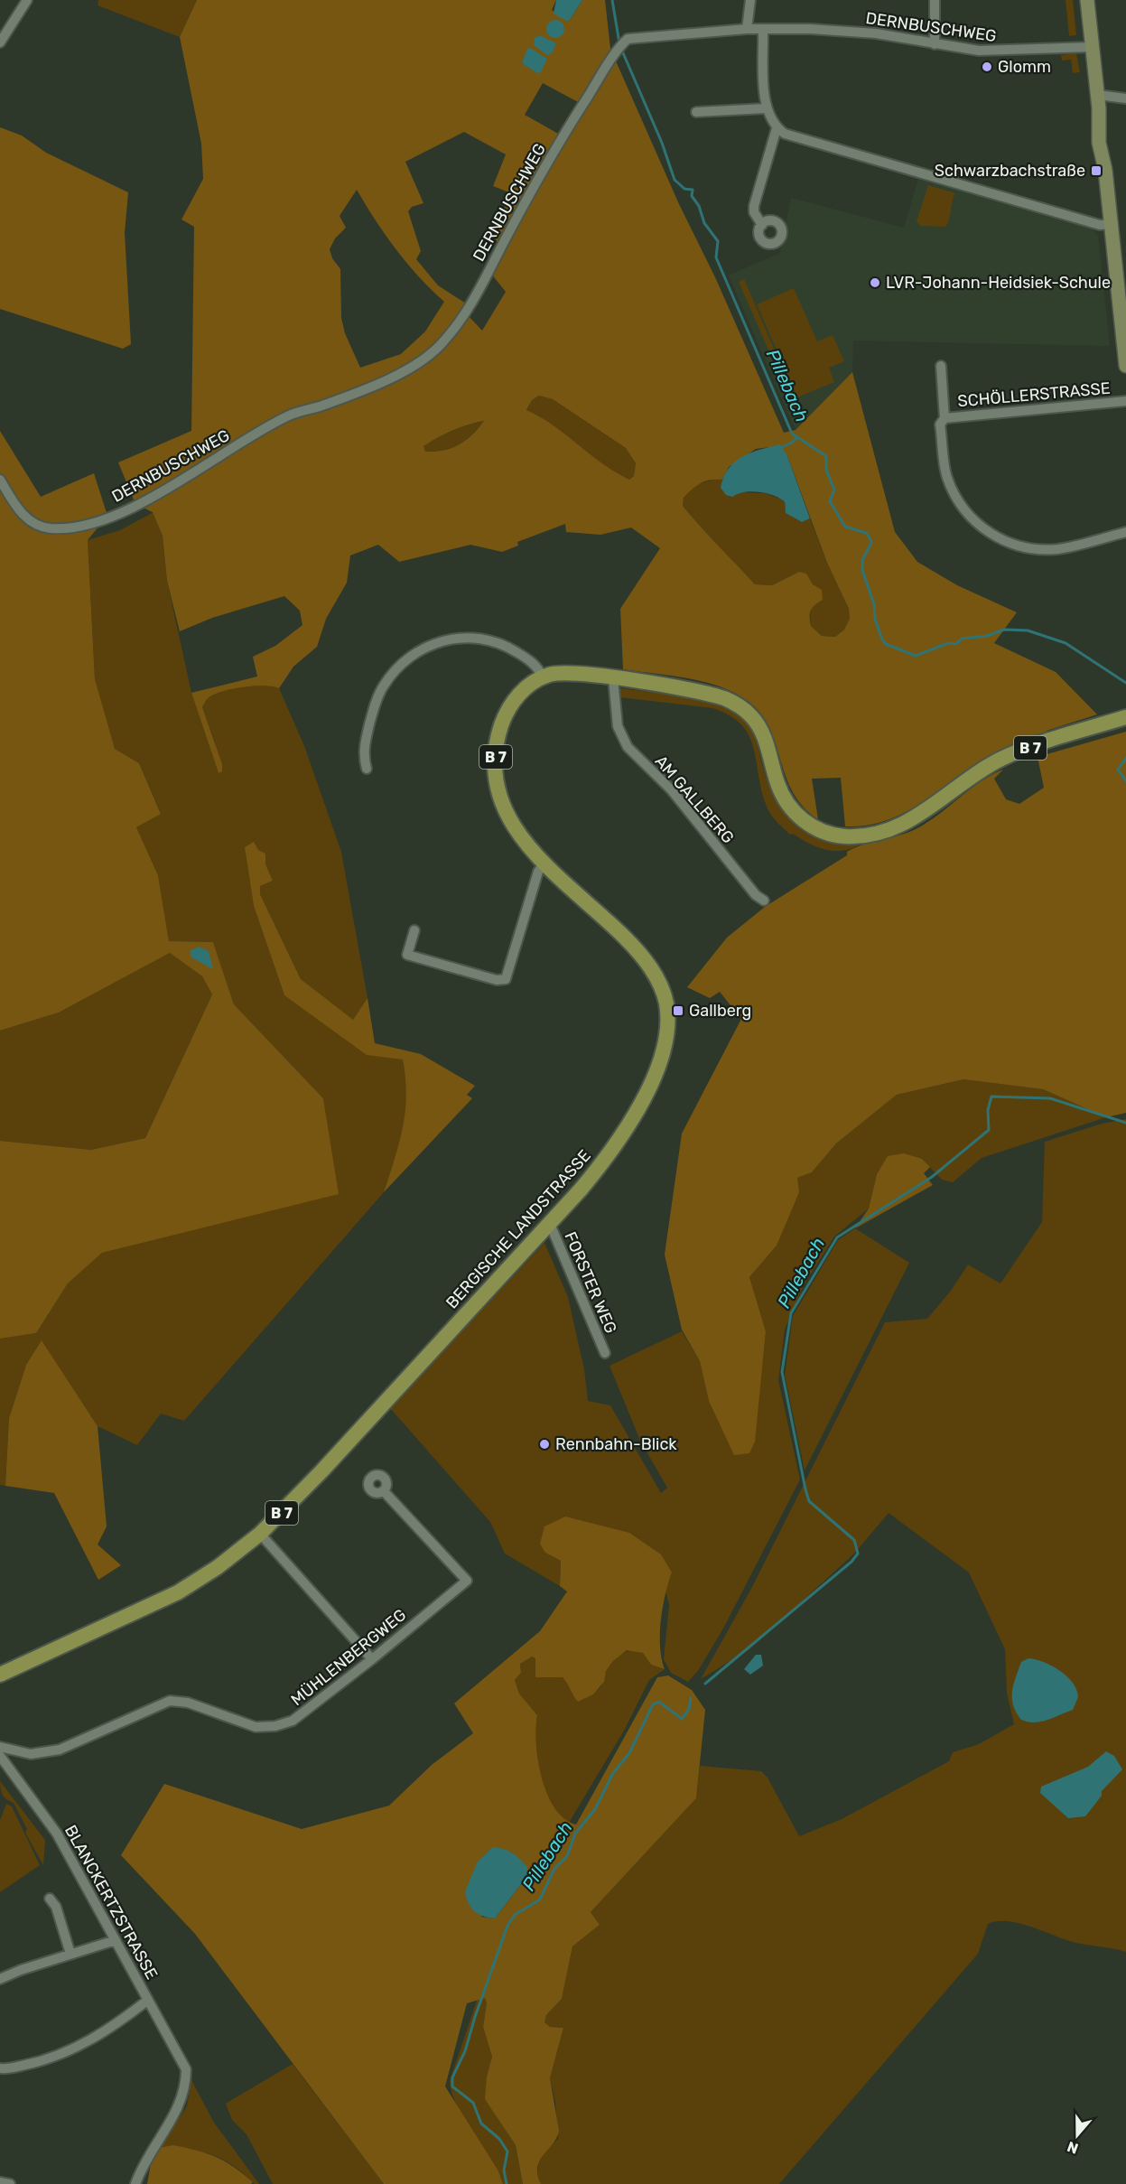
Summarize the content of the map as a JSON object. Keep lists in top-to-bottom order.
{
  "streets": {
    "main road": ["B 7", "BERGISCHE LANDSTRASSE"],
    "street": [
      "DERNBUSCHWEG",
      "SCHÖLLERSTRASSE",
      "AM GALLBERG",
      "FORSTER WEG",
      "MÜHLENBERGWEG",
      "BLANCKERTZSTRASSE"
    ]
  },
  "crossings": [
    ["AM GALLBERG", "BERGISCHE LANDSTRASSE"],
    ["BERGISCHE LANDSTRASSE", "FORSTER WEG"]
  ],
  "water": ["Pillebach"],
  "places": {
    "other": ["Glomm", "LVR-Johann-Heidsiek-Schule", "Rennbahn-Blick"],
    "transit": ["Schwarzbachstraße", "Gallberg"]
  },
  "north": "bottom"
}
